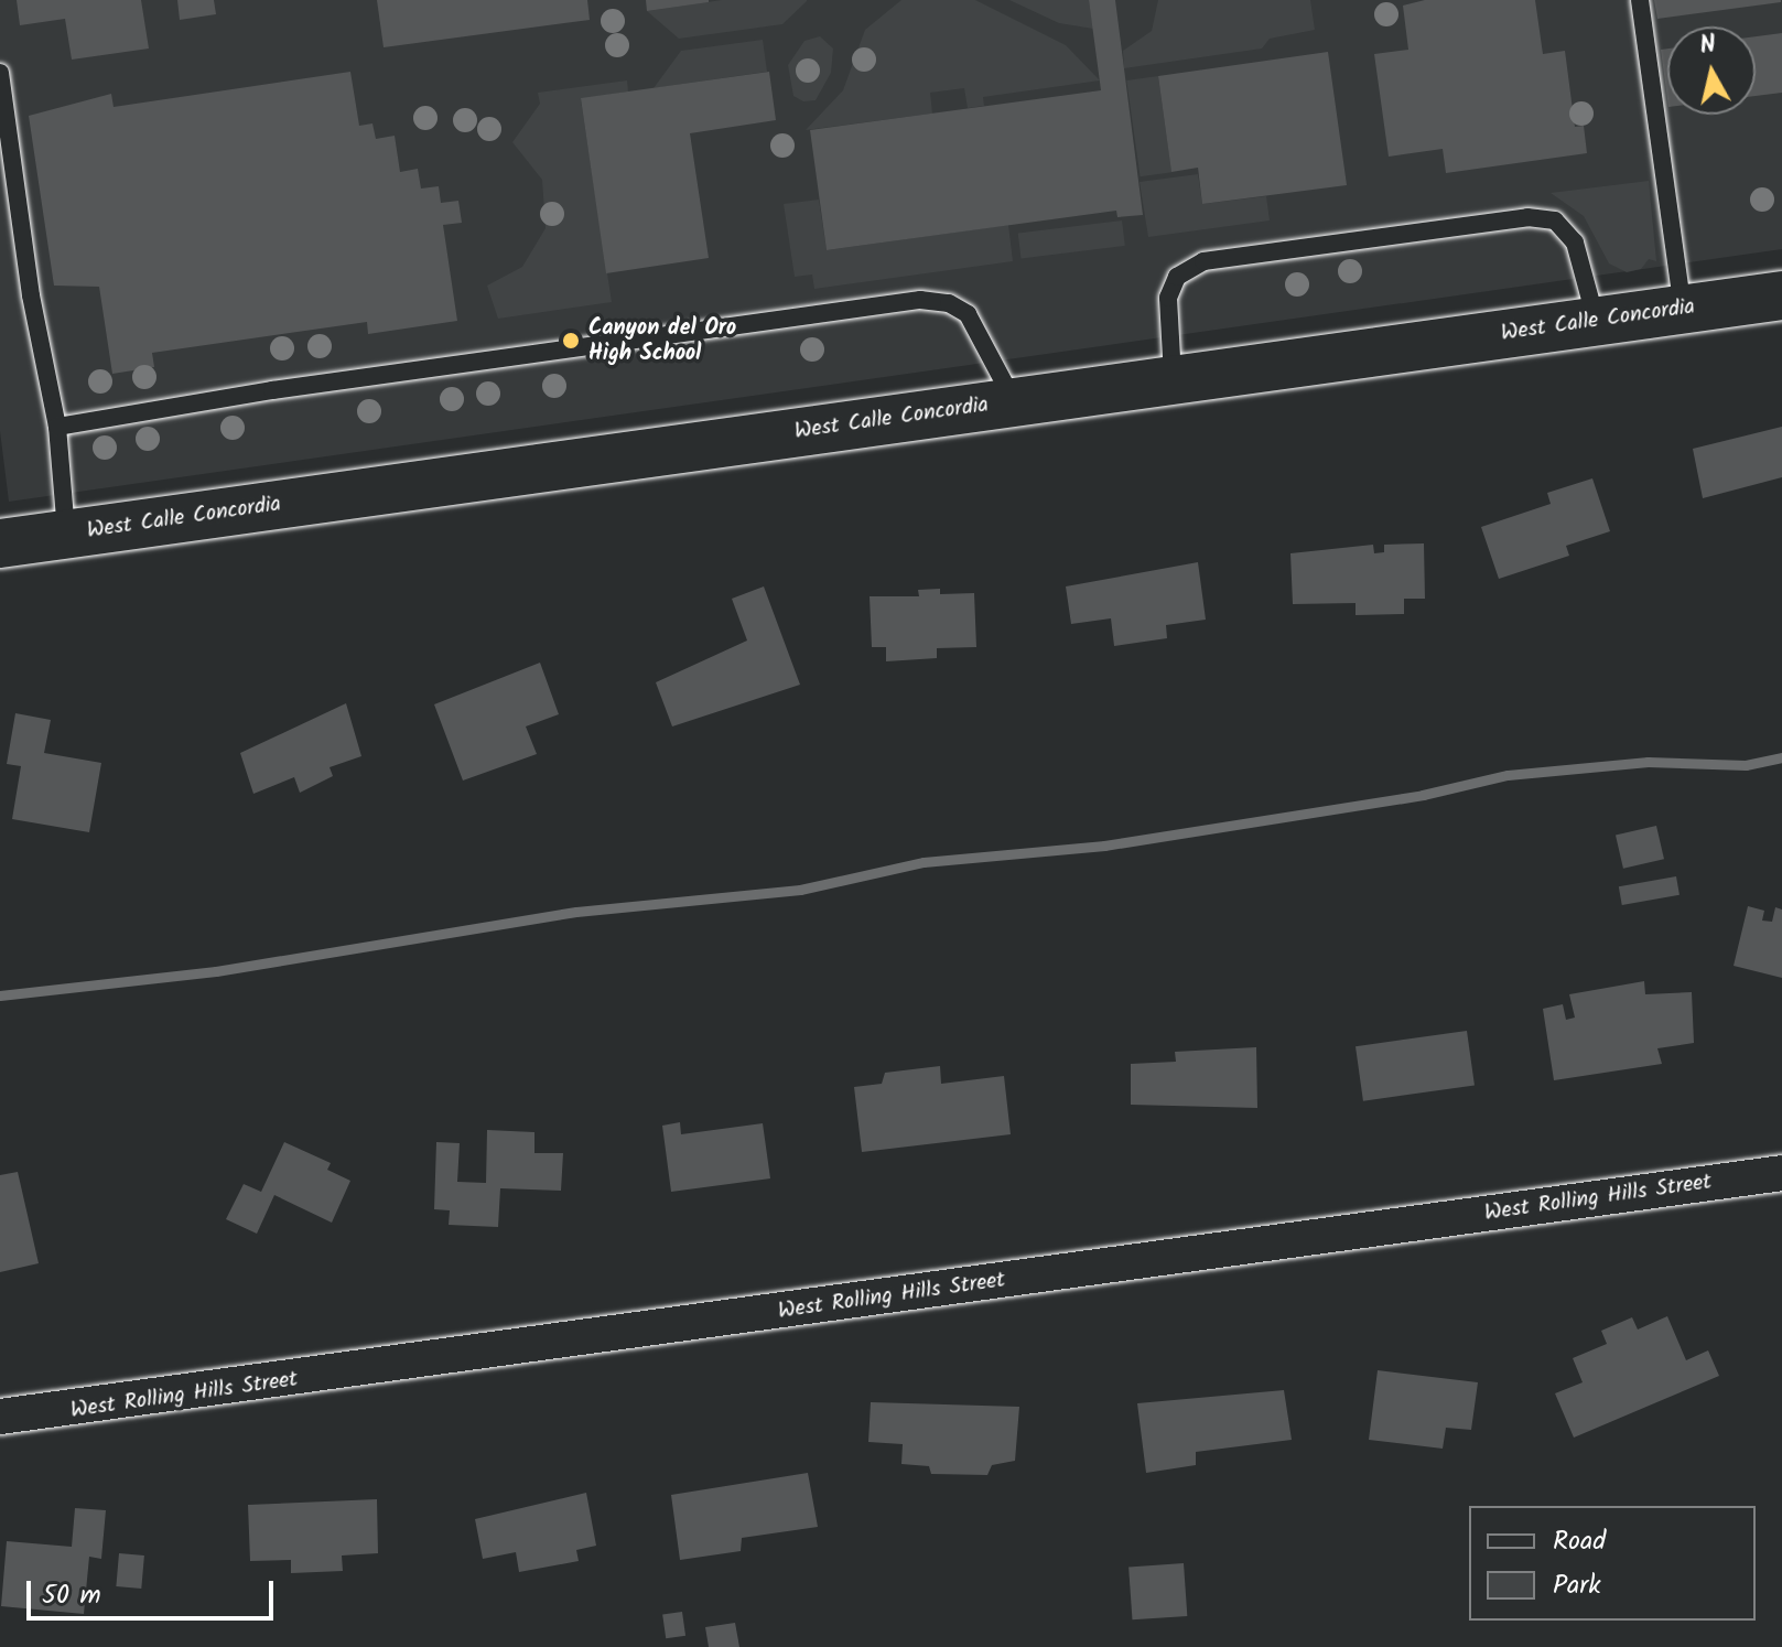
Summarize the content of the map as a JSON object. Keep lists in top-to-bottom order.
{
  "streets": {
    "street": ["West Calle Concordia", "West Rolling Hills Street"]
  },
  "places": ["Canyon del Oro High School"],
  "legend": ["Road", "Park"],
  "scale_bar": "50 m",
  "north": "top"
}
